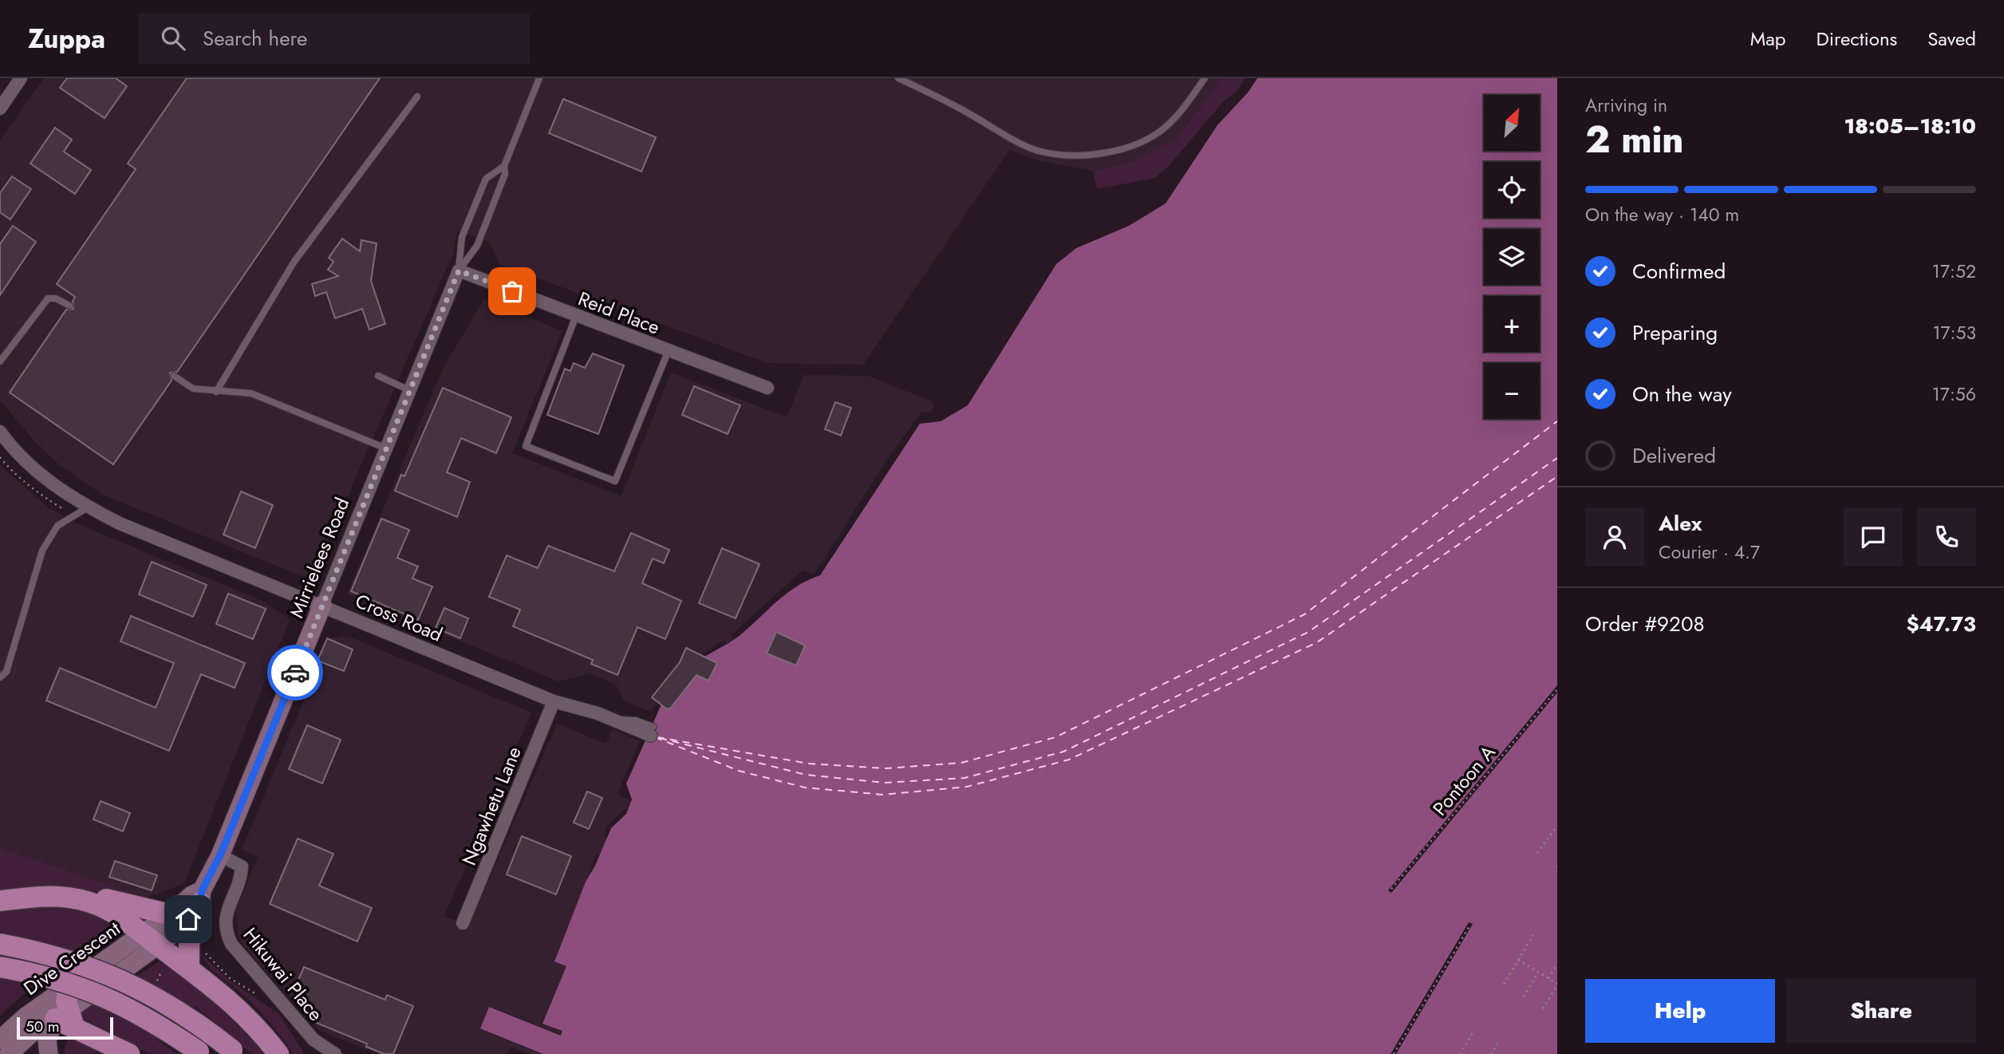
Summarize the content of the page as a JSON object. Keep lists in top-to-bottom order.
{
  "streets": {
    "main road": ["Mirrielees Road", "Dive Crescent"],
    "street": [
      "Reid Place",
      "Cross Road",
      "Ngawhetu Lane",
      "Hikuwai Place"
    ],
    "path": ["Pontoon A"]
  },
  "crossings": [
    ["Reid Place", "Mirrielees Road"],
    ["Mirrielees Road", "Cross Road"],
    ["Mirrielees Road", "Dive Crescent"],
    ["Mirrielees Road", "Hikuwai Place"],
    ["Cross Road", "Ngawhetu Lane"]
  ],
  "scale_bar": "50 m",
  "north": "top right",
  "page": {
    "header": "Zuppa",
    "search": "Search here",
    "nav": ["Map", "Directions", "Saved"],
    "heading": ["2 min", "Arriving in", "18:05–18:10"],
    "panel": [
      "Alex",
      "Courier · 4.7",
      "Order #9208",
      "$47.73"
    ],
    "map_buttons": ["+", "−"],
    "bar": "On the way · 140 m",
    "list": [
      ["Confirmed", "17:52"],
      ["Preparing", "17:53"],
      ["On the way", "17:56"],
      "Delivered"
    ],
    "buttons": ["Help", "Share"],
    "scale": "50 m"
  }
}
